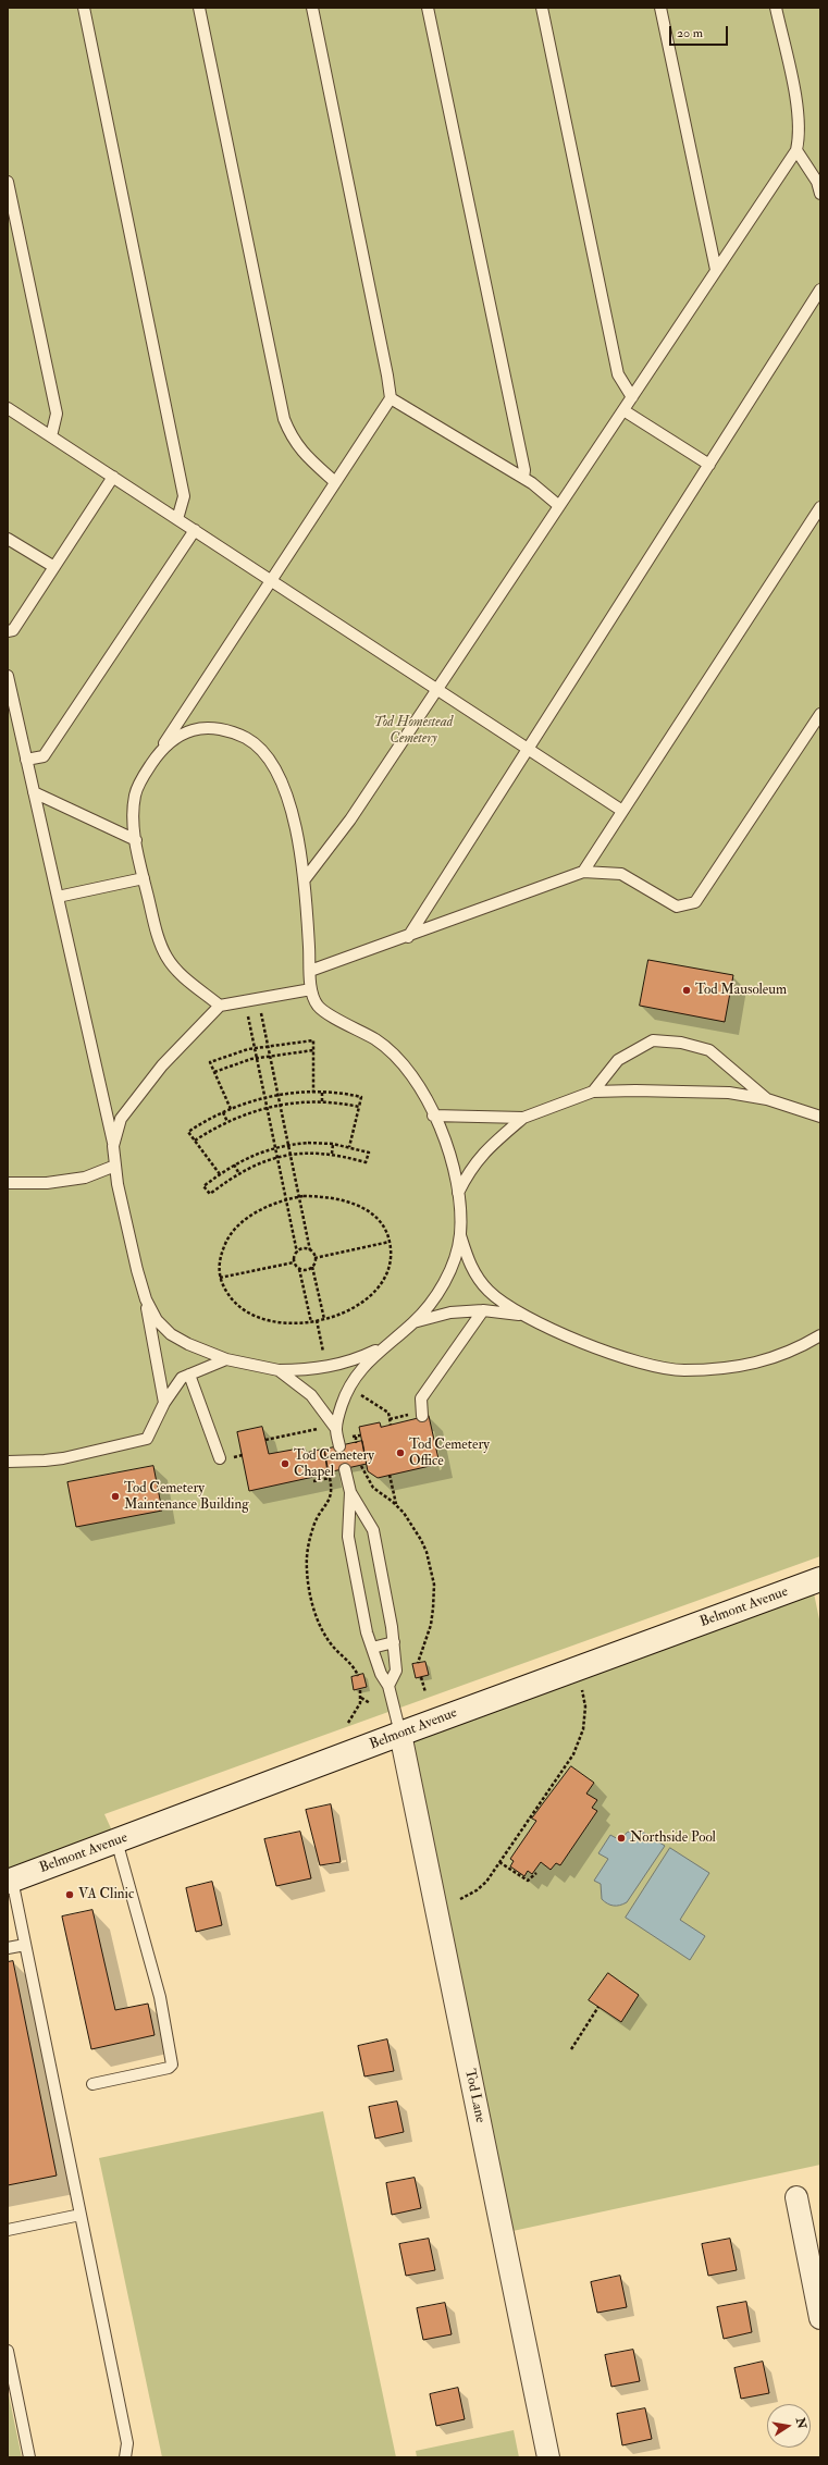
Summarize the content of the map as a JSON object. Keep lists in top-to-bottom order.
{
  "streets": {
    "main road": ["Belmont Avenue"],
    "street": ["Tod Lane"]
  },
  "crossings": [
    ["Belmont Avenue", "Tod Lane"]
  ],
  "parks": ["Tod Homestead Cemetery"],
  "places": [
    "Tod Mausoleum",
    "Tod Cemetery Office",
    "Tod Cemetery Chapel",
    "Tod Cemetery Maintenance Building",
    "Northside Pool",
    "VA Clinic"
  ],
  "scale_bar": "20 m",
  "north": "right"
}
